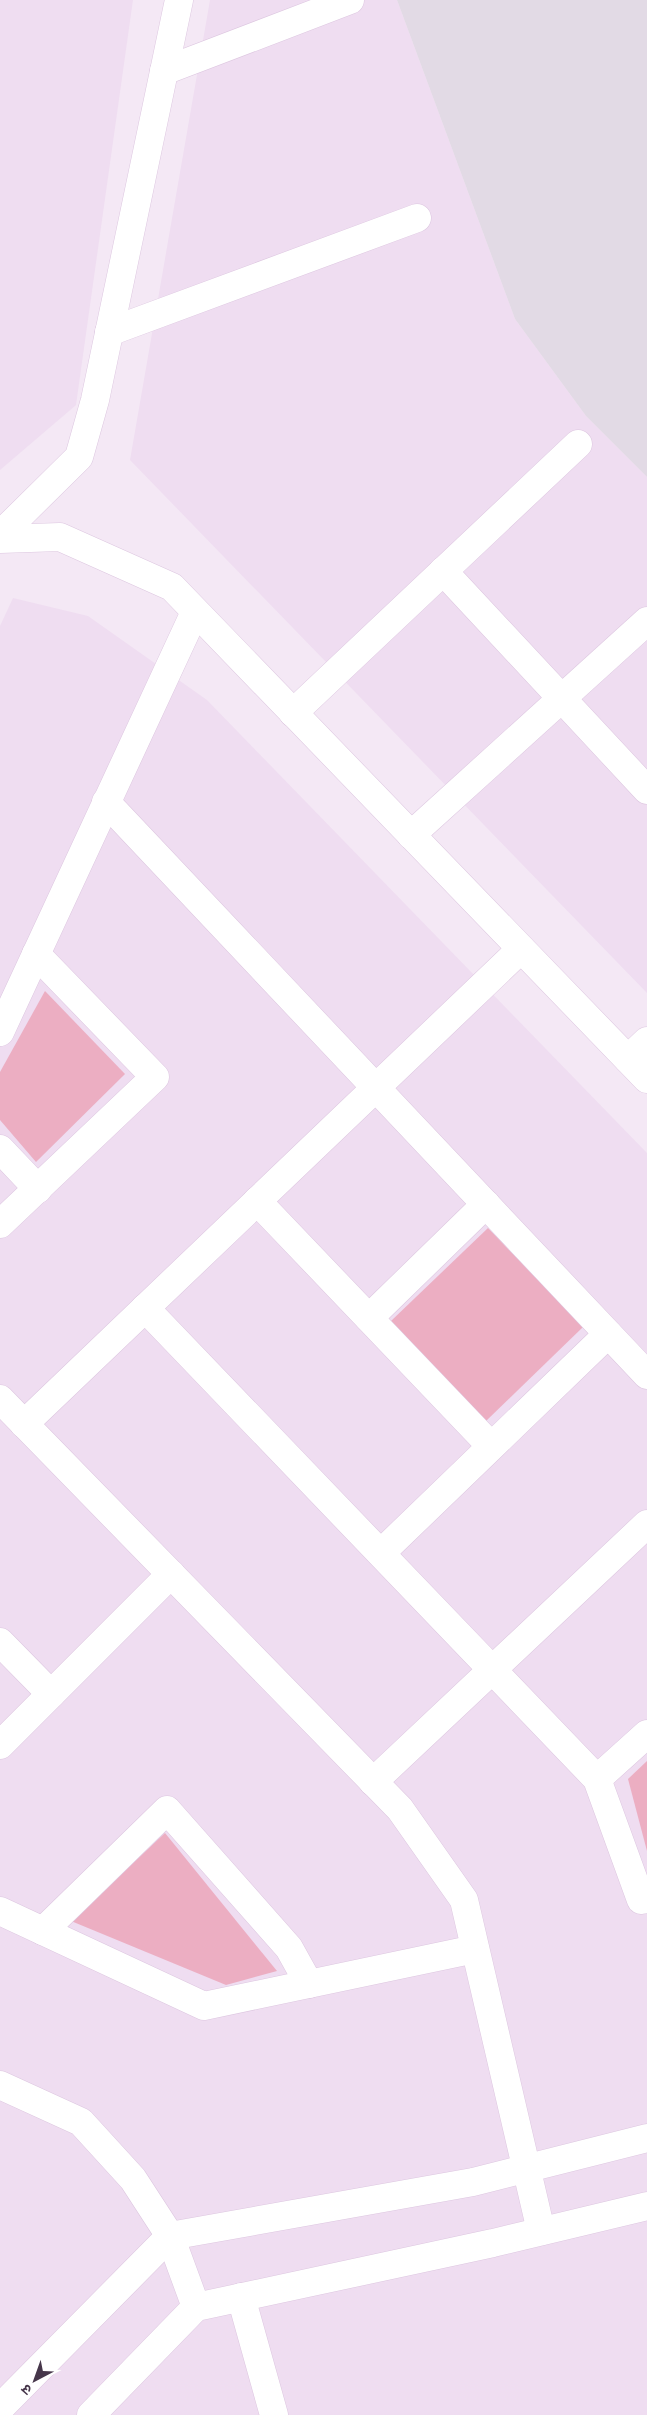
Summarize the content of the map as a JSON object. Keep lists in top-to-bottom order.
{
  "north": "bottom left"
}
